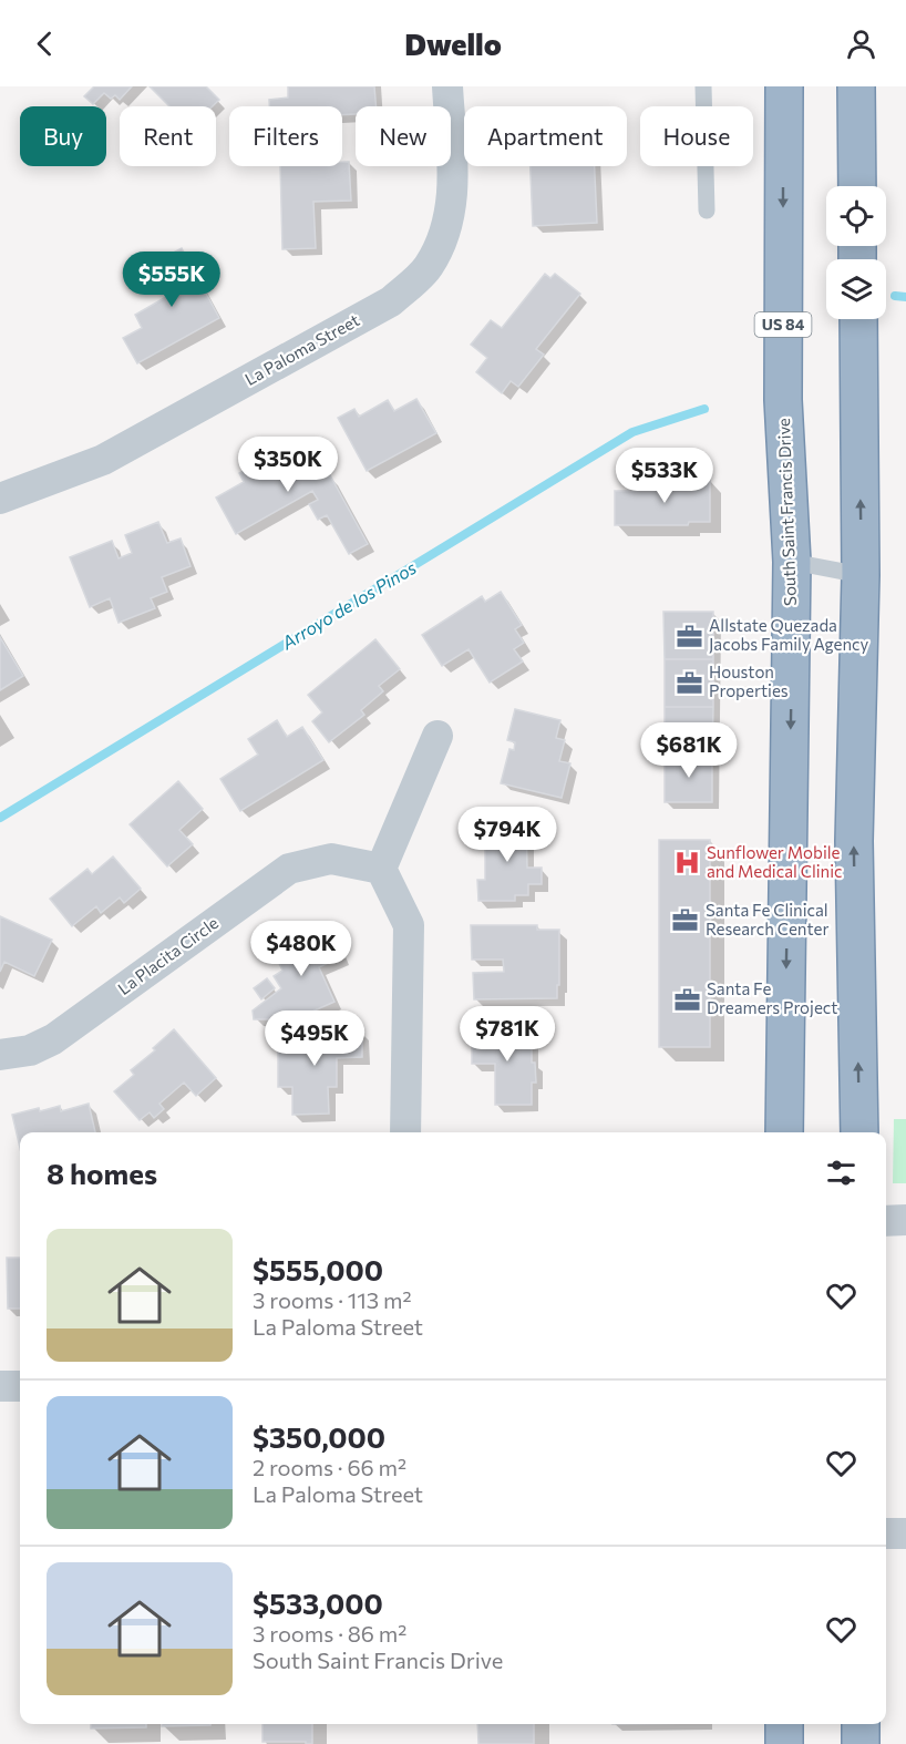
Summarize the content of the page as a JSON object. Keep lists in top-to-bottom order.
{
  "streets": {
    "highway": ["US 84", "South Saint Francis Drive"],
    "street": ["La Paloma Street", "La Placita Circle"]
  },
  "water": ["Arroyo de los Pinos"],
  "places": {
    "office": [
      "Allstate Quezada Jacobs Family Agency",
      "Houston Properties",
      "Santa Fe Clinical Research Center",
      "Santa Fe Dreamers Project"
    ],
    "hospital": ["Sunflower Mobile and Medical Clinic"]
  },
  "page": {
    "header": "Dwello",
    "chip": [
      "Buy",
      "Rent",
      "Filters",
      "New",
      "Apartment",
      "House"
    ],
    "price": [
      "$555K",
      "$350K",
      "$533K",
      "$681K",
      "$794K",
      "$480K",
      "$781K",
      "$495K"
    ],
    "heading": "8 homes",
    "list": [
      {
        "name": "$555,000",
        "note": "3 rooms · 113 m² · La Paloma Street"
      },
      {
        "name": "$350,000",
        "note": "2 rooms · 66 m² · La Paloma Street"
      },
      {
        "name": "$533,000",
        "note": "3 rooms · 86 m² · South Saint Francis Drive"
      }
    ]
  }
}
